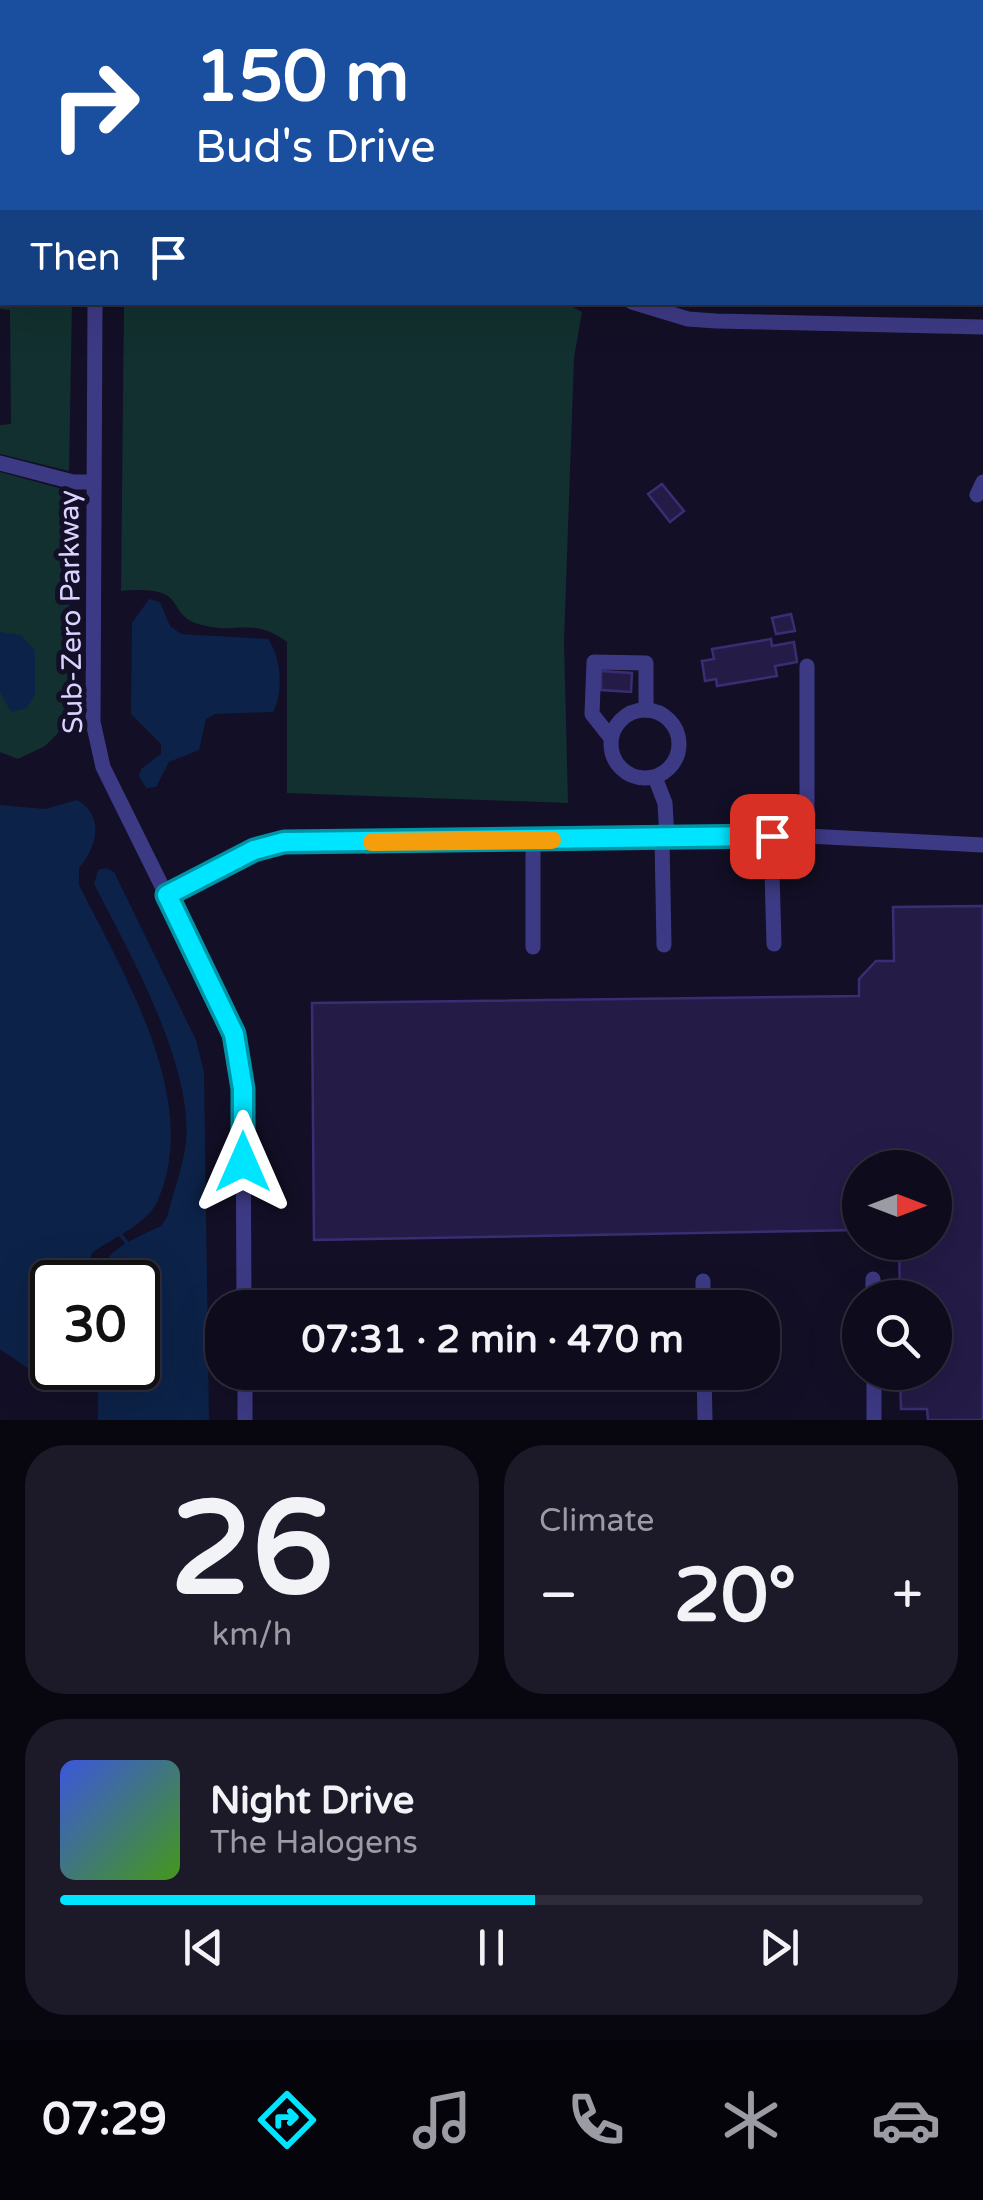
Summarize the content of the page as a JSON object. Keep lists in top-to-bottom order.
{
  "streets": {
    "street": ["Sub-Zero Parkway"]
  },
  "north": "right",
  "page": {
    "turn": ["150 m", "Bud's Drive"],
    "then": "Then",
    "limit": "30",
    "trip": "07:31 · 2 min · 470 m",
    "tile": [
      ["26", "km/h"],
      "Climate"
    ],
    "heat": ["−", "20°", "+"],
    "song": ["Night Drive", "The Halogens"],
    "tabs": "07:29"
  }
}
